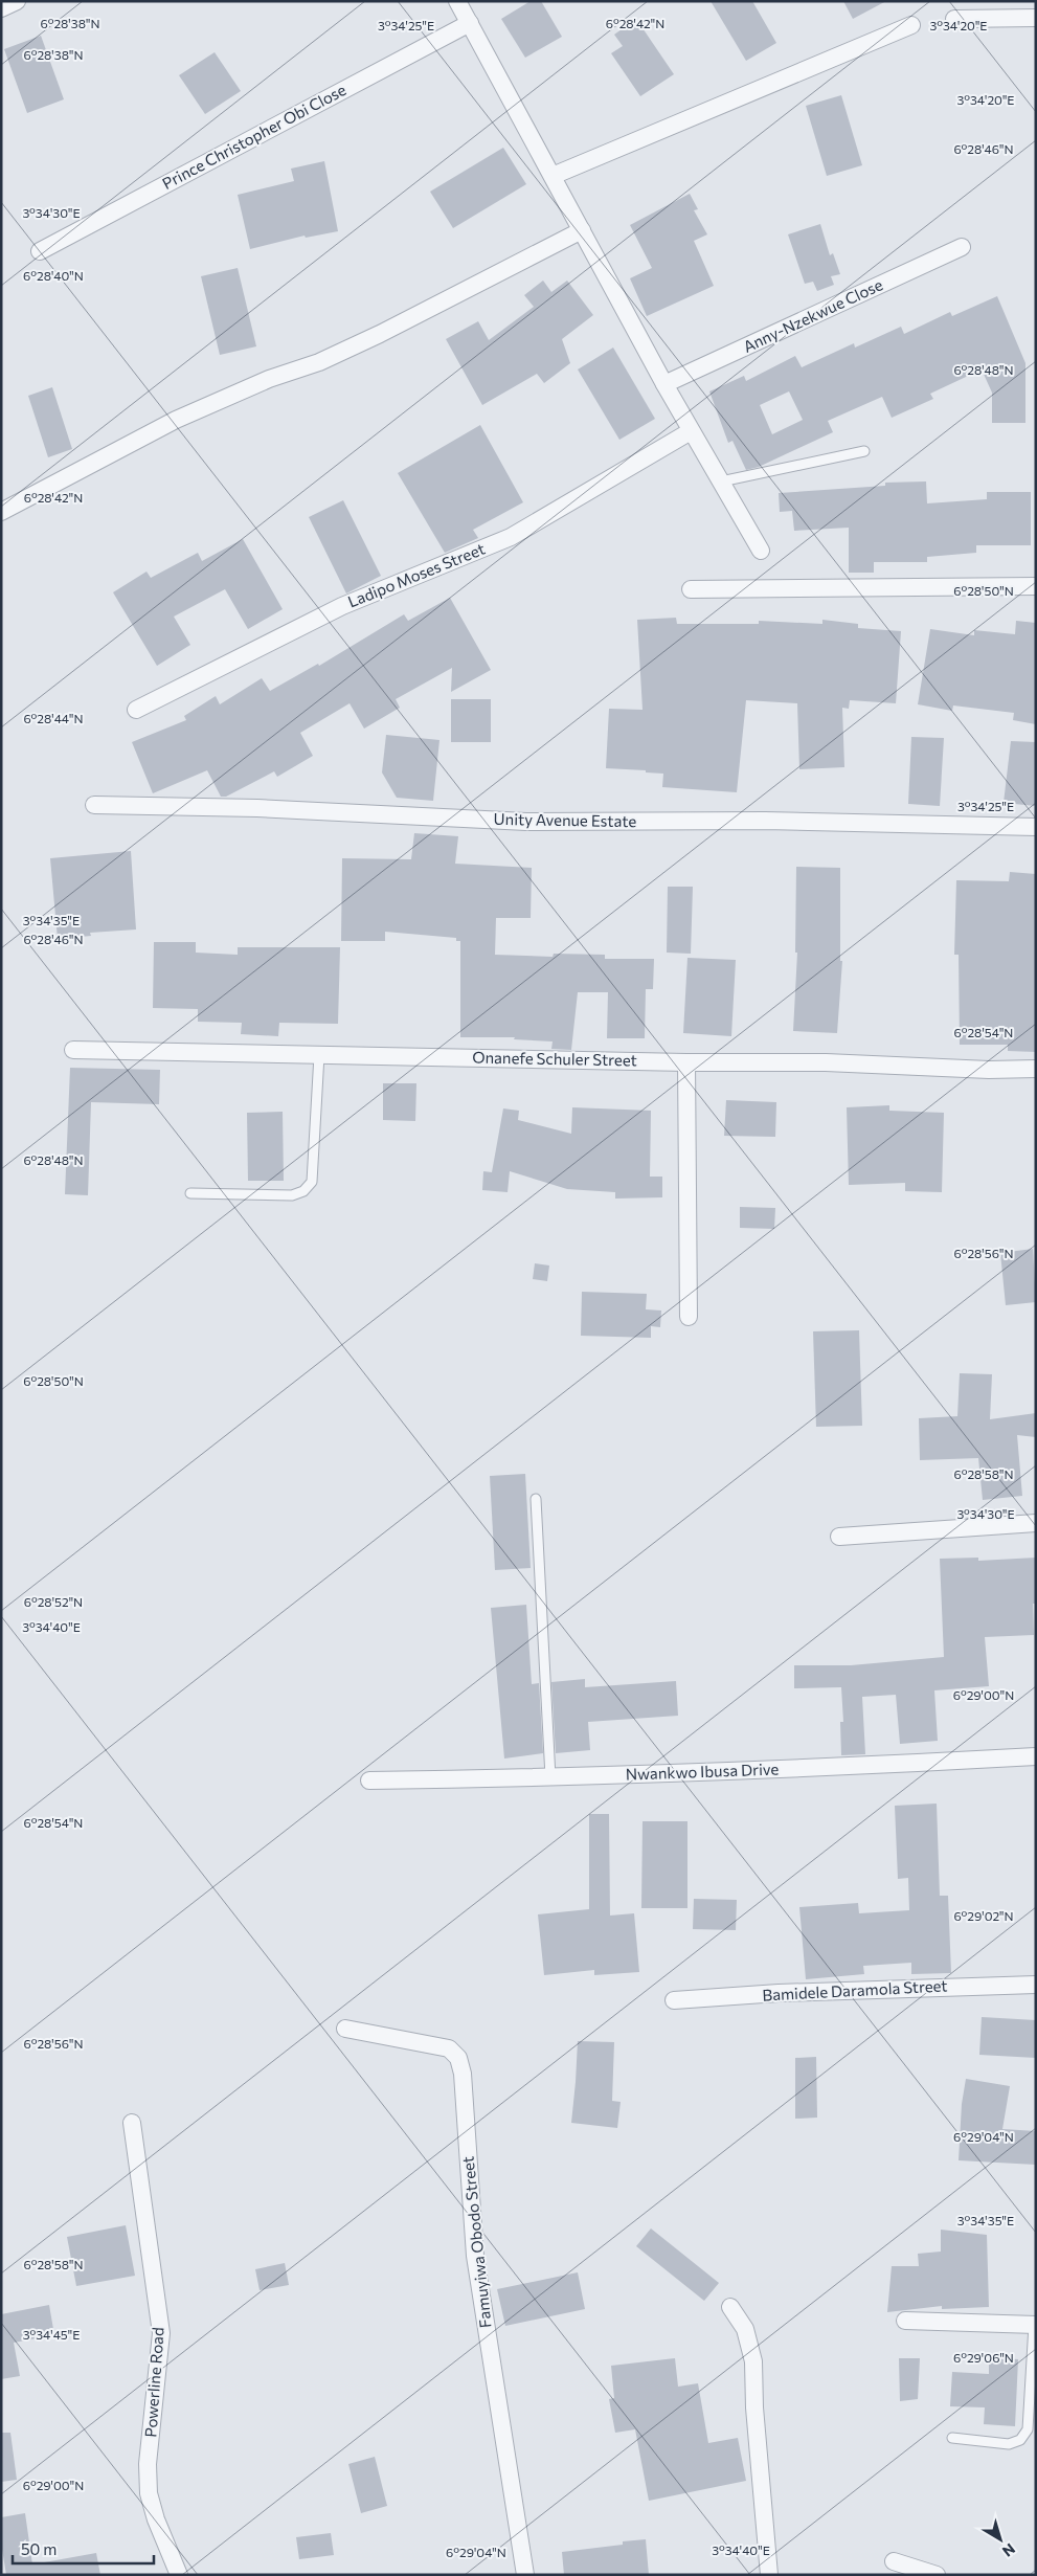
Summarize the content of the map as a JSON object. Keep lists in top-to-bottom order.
{
  "streets": {
    "street": [
      "Prince Christopher Obi Close",
      "Anny-Nzekwue Close",
      "Ladipo Moses Street",
      "Unity Avenue Estate",
      "Onanefe Schuler Street",
      "Nwankwo Ibusa Drive",
      "Bamidele Daramola Street",
      "Famuyiwa Obodo Street",
      "Powerline Road"
    ]
  },
  "scale_bar": "50 m",
  "north": "bottom right",
  "coordinates": [
    "6°28'38\"N",
    "6°28'42\"N",
    "3°34'25\"E",
    "3°34'20\"E",
    "6°28'46\"N",
    "3°34'30\"E",
    "6°28'40\"N",
    "6°28'48\"N",
    "6°28'50\"N",
    "6°28'44\"N",
    "3°34'35\"E",
    "6°28'54\"N",
    "6°28'56\"N",
    "6°28'58\"N",
    "6°28'52\"N",
    "3°34'40\"E",
    "6°29'00\"N",
    "6°29'02\"N",
    "6°29'04\"N",
    "3°34'45\"E",
    "6°29'06\"N"
  ]
}
